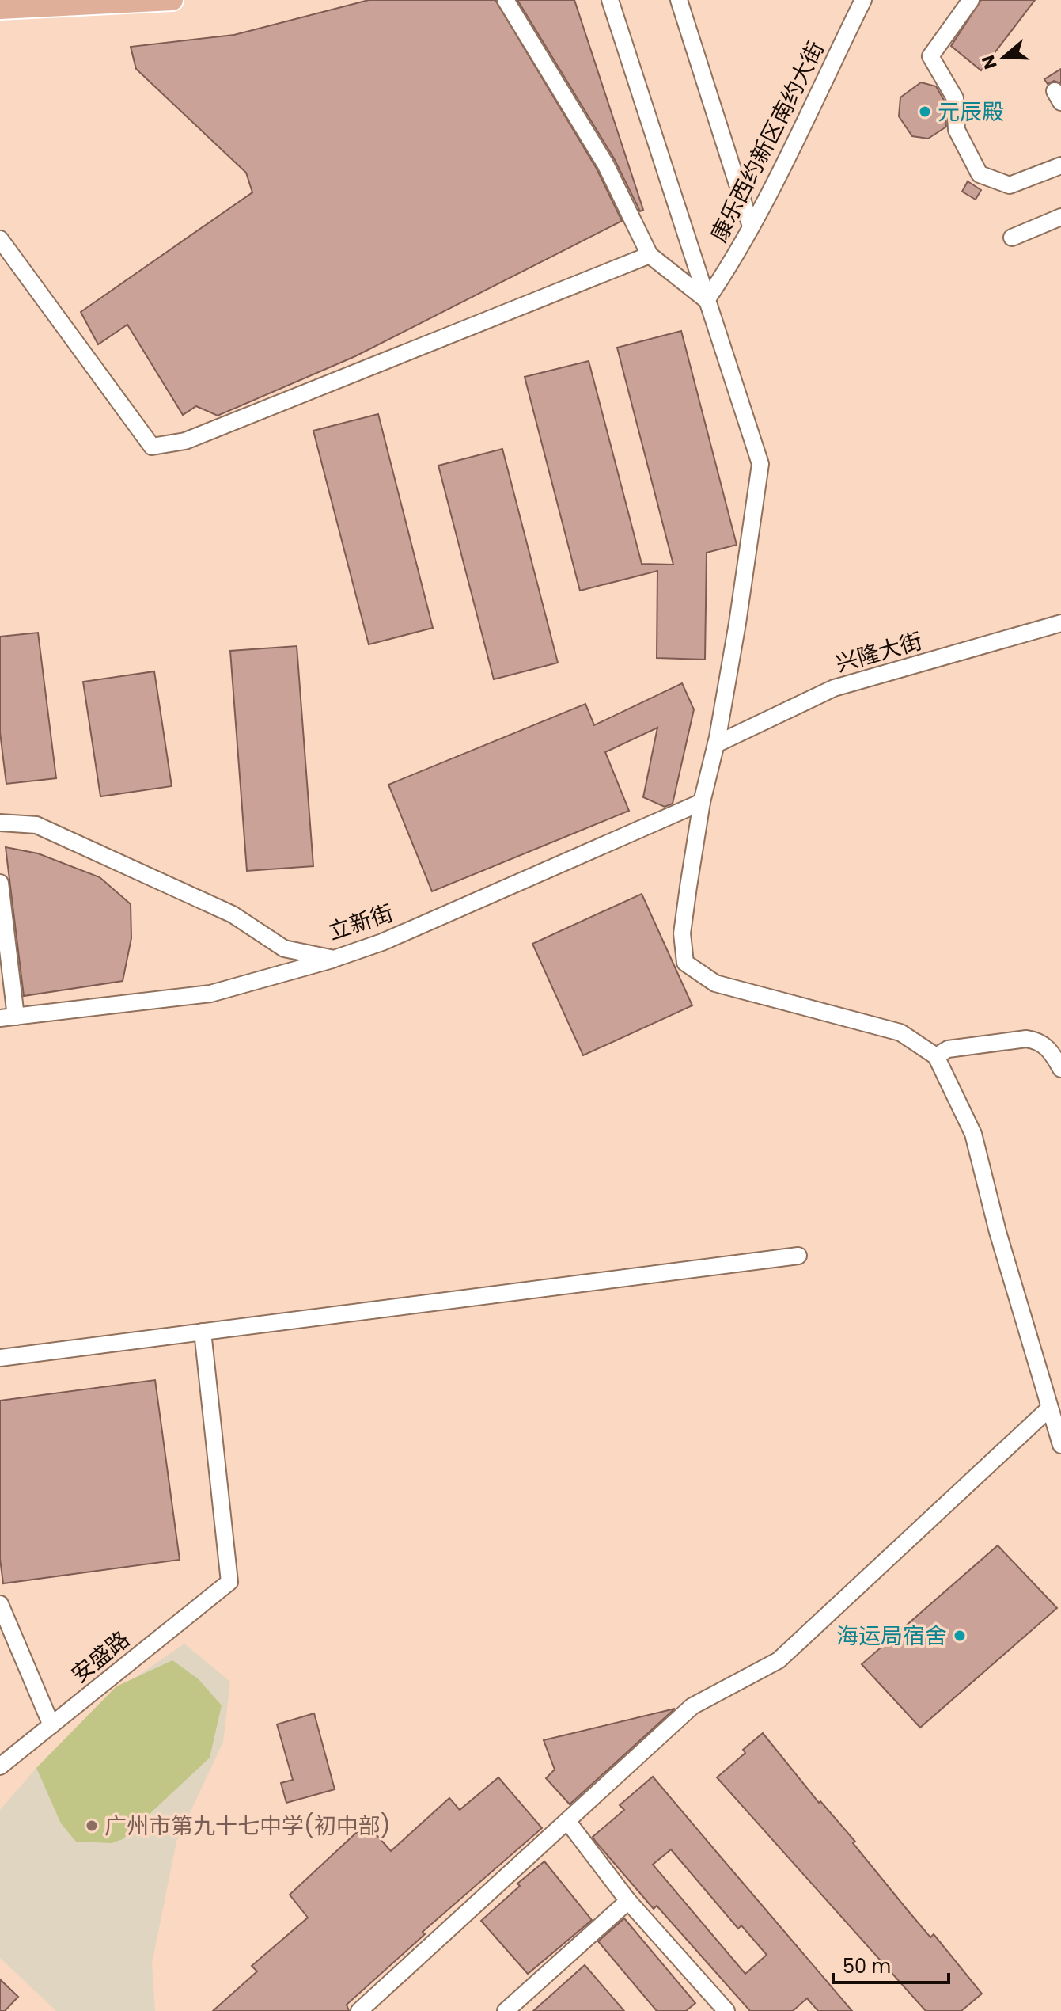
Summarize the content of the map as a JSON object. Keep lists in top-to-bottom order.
{
  "streets": {
    "street": [
      "康乐西约新区南约大街",
      "兴隆大街",
      "立新街",
      "安盛路"
    ]
  },
  "places": ["元辰殿", "海运局宿舍", "广州市第九十七中学(初中部)"],
  "scale_bar": "50 m",
  "north": "left"
}
